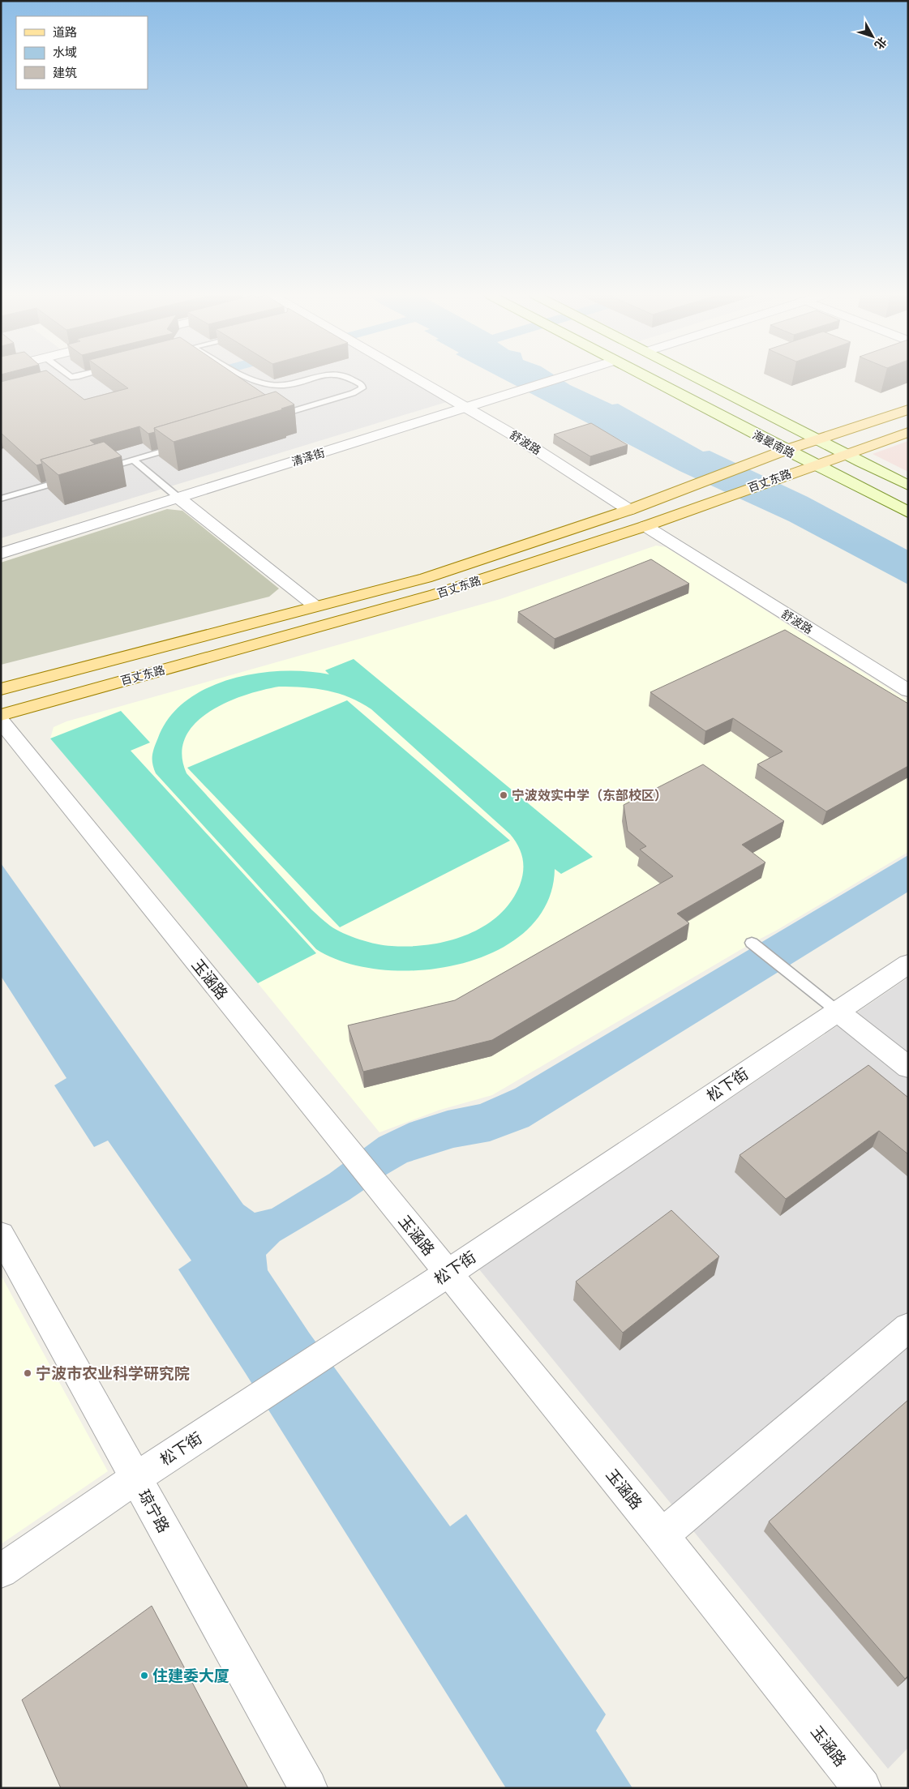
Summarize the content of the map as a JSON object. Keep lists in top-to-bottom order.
{
  "streets": {
    "main road": ["海晏南路", "百丈东路"],
    "street": [
      "舒波路",
      "清泽街",
      "玉涵路",
      "松下街",
      "琼宁路"
    ]
  },
  "crossings": [
    ["舒波路", "清泽街"],
    ["舒波路", "百丈东路"],
    ["海晏南路", "百丈东路"],
    ["玉涵路", "松下街"],
    ["松下街", "琼宁路"]
  ],
  "places": ["宁波效实中学（东部校区）", "宁波市农业科学研究院", "住建委大厦"],
  "legend": ["道路", "水域", "建筑"],
  "north": "bottom right"
}
